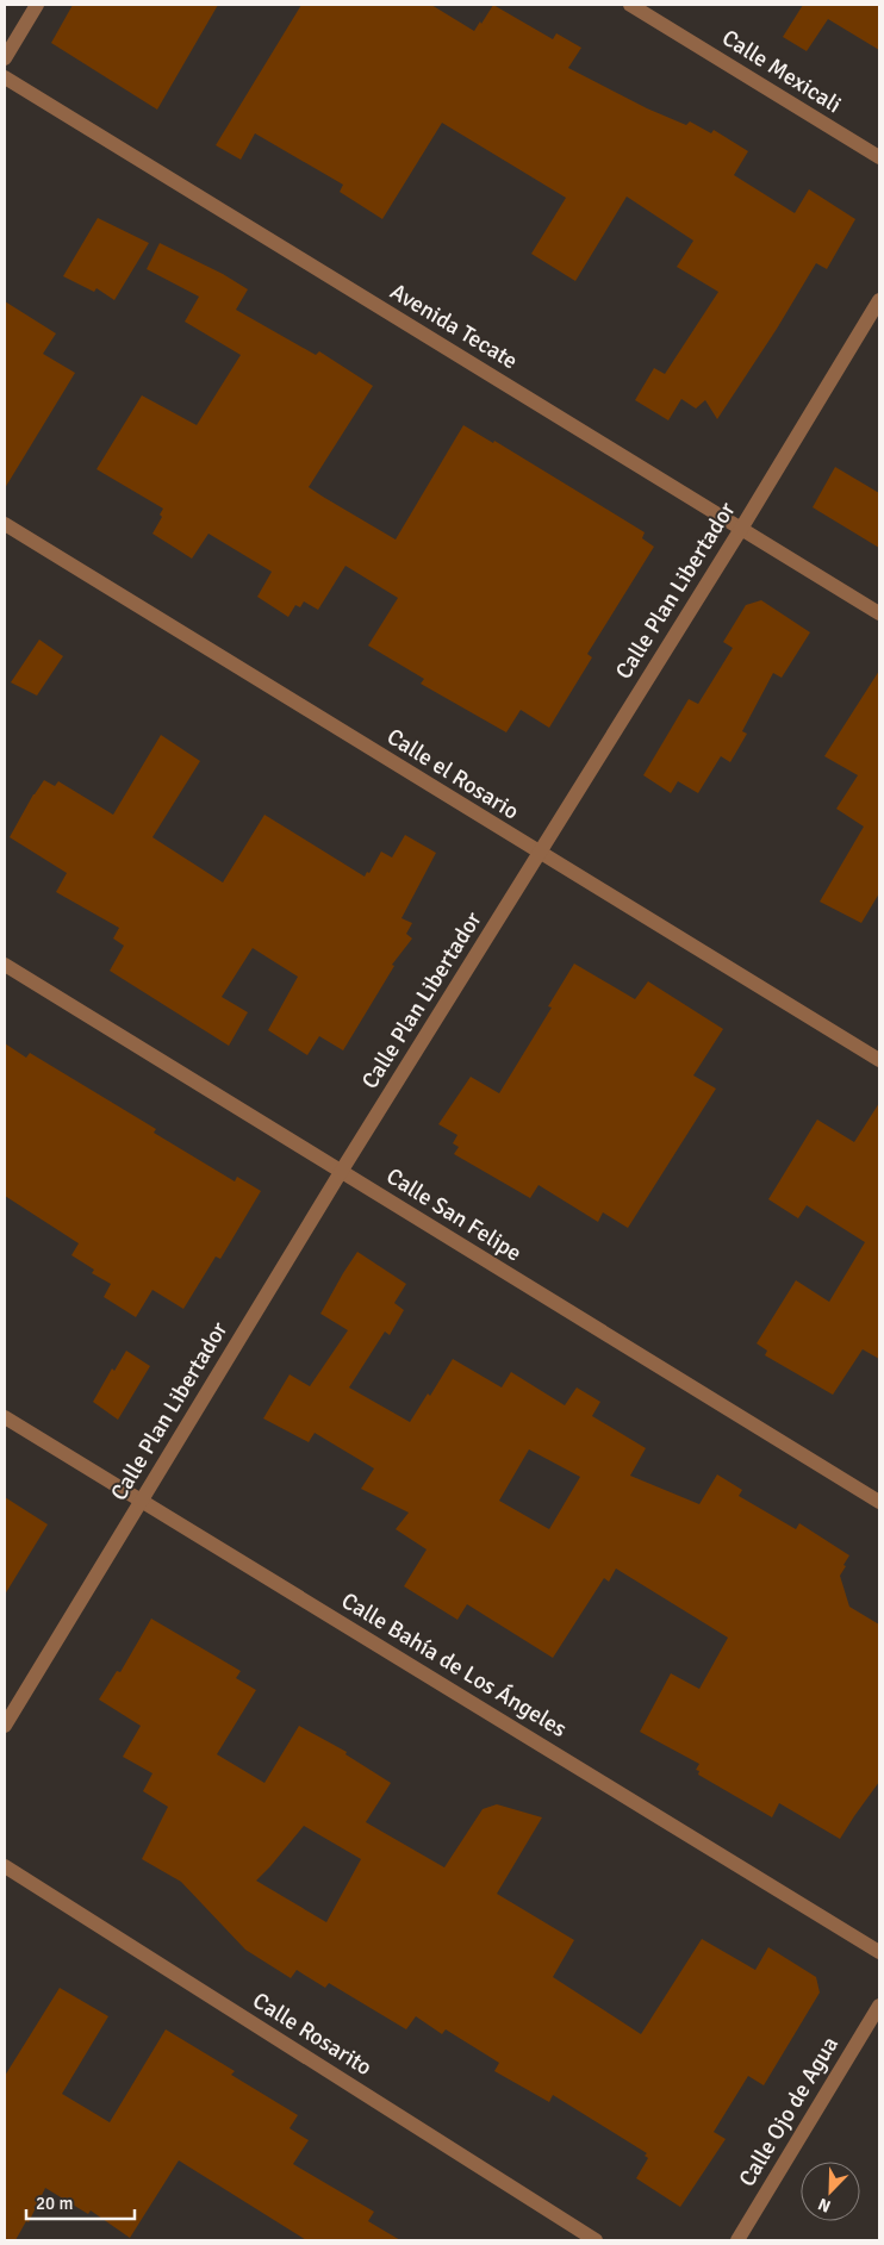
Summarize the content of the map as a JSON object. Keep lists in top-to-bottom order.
{
  "streets": {
    "street": [
      "Calle Mexicali",
      "Avenida Tecate",
      "Calle Plan Libertador",
      "Calle el Rosario",
      "Calle San Felipe",
      "Calle Bahía de Los Ángeles",
      "Calle Rosarito",
      "Calle Ojo de Agua"
    ]
  },
  "crossings": [
    ["Avenida Tecate", "Calle Plan Libertador"],
    ["Calle Plan Libertador", "Calle el Rosario"],
    ["Calle Plan Libertador", "Calle San Felipe"],
    ["Calle Plan Libertador", "Calle Bahía de Los Ángeles"]
  ],
  "scale_bar": "20 m",
  "north": "bottom left"
}
